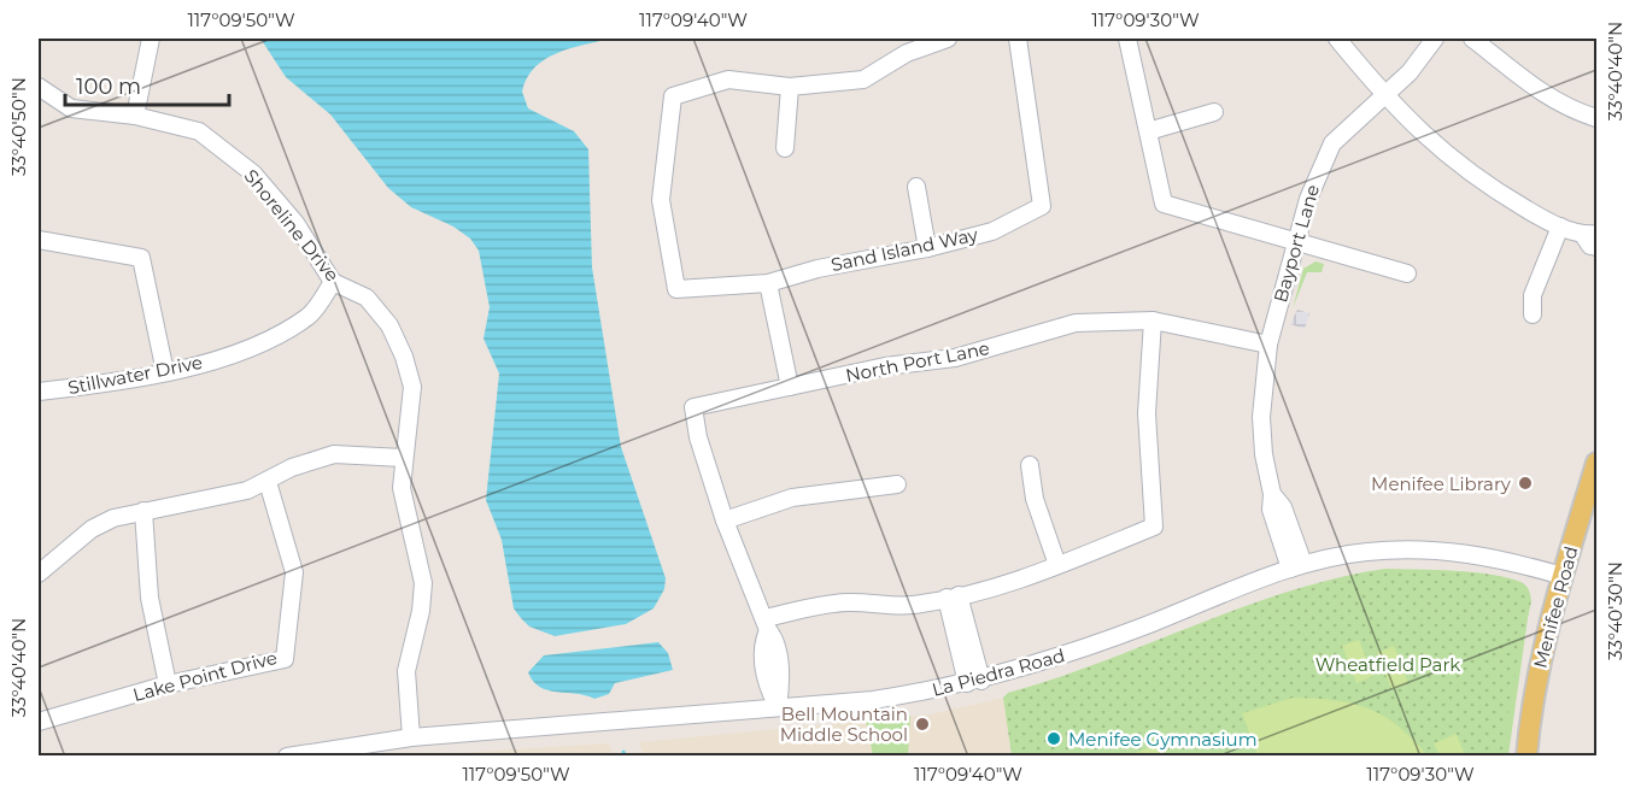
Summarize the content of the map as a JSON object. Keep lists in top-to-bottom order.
{
  "streets": {
    "main road": ["Menifee Road"],
    "street": [
      "Shoreline Drive",
      "Bayport Lane",
      "Sand Island Way",
      "North Port Lane",
      "Stillwater Drive",
      "La Piedra Road",
      "Lake Point Drive"
    ]
  },
  "crossings": [
    ["Shoreline Drive", "Stillwater Drive"],
    ["Shoreline Drive", "La Piedra Road"],
    ["Bayport Lane", "North Port Lane"],
    ["Bayport Lane", "La Piedra Road"],
    ["Menifee Road", "La Piedra Road"]
  ],
  "parks": ["Wheatfield Park"],
  "places": ["Menifee Library", "Bell Mountain Middle School", "Menifee Gymnasium"],
  "scale_bar": "100 m",
  "coordinates": [
    "117°09'50\"W",
    "117°09'40\"W",
    "117°09'30\"W",
    "33°40'40\"N",
    "33°40'50\"N",
    "33°40'30\"N"
  ]
}
